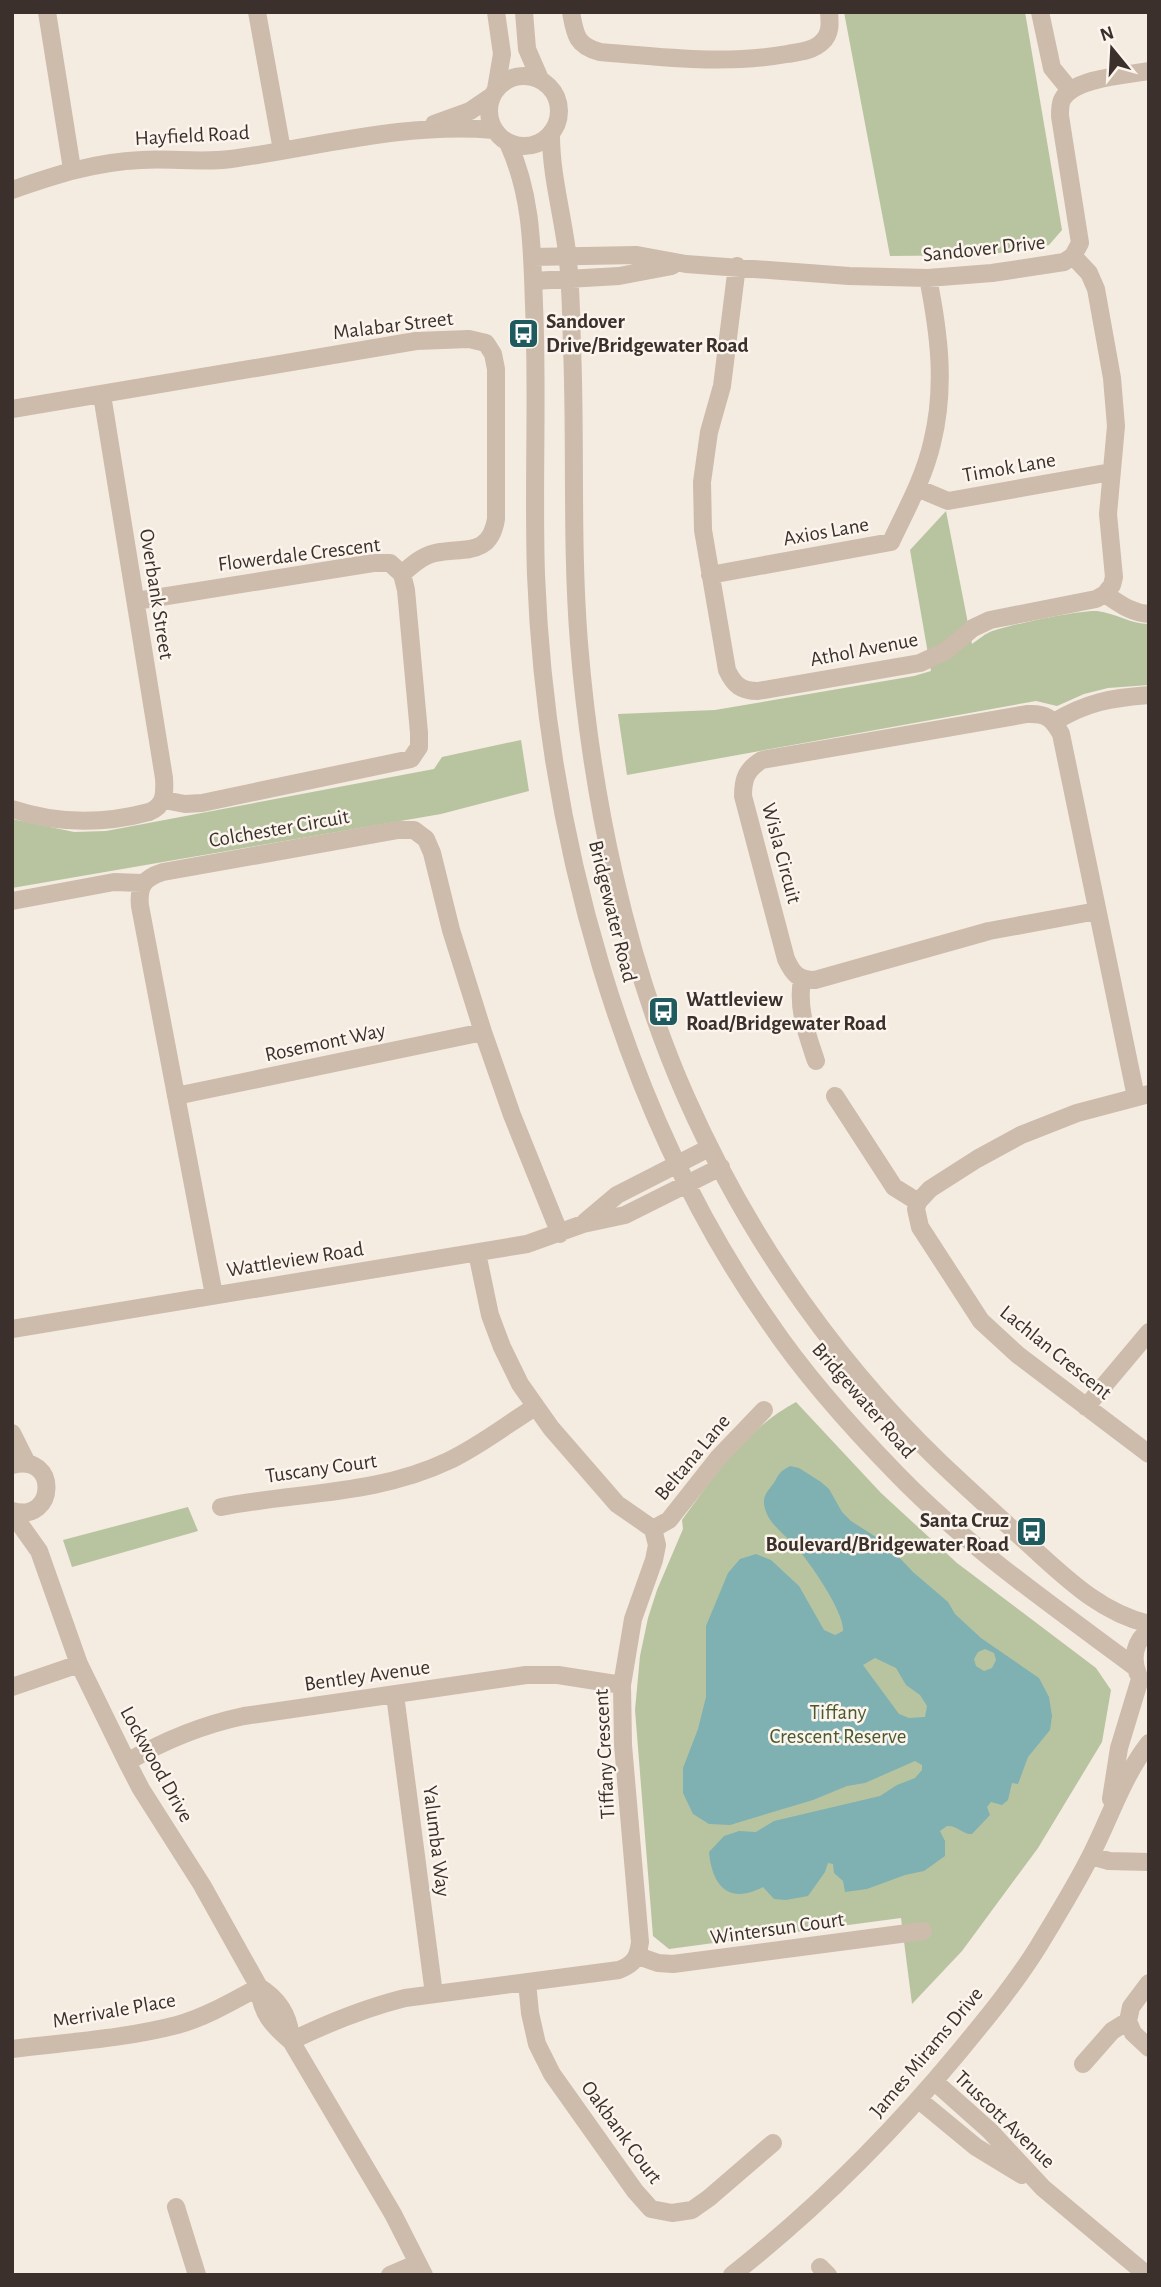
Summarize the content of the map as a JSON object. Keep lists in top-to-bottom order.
{
  "streets": {
    "street": [
      "Hayfield Road",
      "Sandover Drive",
      "Malabar Street",
      "Timok Lane",
      "Axios Lane",
      "Flowerdale Crescent",
      "Overbank Street",
      "Athol Avenue",
      "Colchester Circuit",
      "Wisla Circuit",
      "Bridgewater Road",
      "Rosemont Way",
      "Wattleview Road",
      "Lachlan Crescent",
      "Beltana Lane",
      "Tuscany Court",
      "Bentley Avenue",
      "Tiffany Crescent",
      "Lockwood Drive",
      "Yalumba Way",
      "Wintersun Court",
      "Merrivale Place",
      "James Mirams Drive",
      "Truscott Avenue",
      "Oakbank Court"
    ]
  },
  "crossings": [
    ["Hayfield Road", "Bridgewater Road"],
    ["Sandover Drive", "Athol Avenue"],
    ["Sandover Drive", "Bridgewater Road"],
    ["Malabar Street", "Flowerdale Crescent"],
    ["Malabar Street", "Overbank Street"],
    ["Timok Lane", "Axios Lane"],
    ["Axios Lane", "Athol Avenue"],
    ["Flowerdale Crescent", "Overbank Street"],
    ["Colchester Circuit", "Rosemont Way"],
    ["Colchester Circuit", "Wattleview Road"],
    ["Bridgewater Road", "Wattleview Road"],
    ["Bridgewater Road", "James Mirams Drive"],
    ["Beltana Lane", "Tiffany Crescent"],
    ["Bentley Avenue", "Tiffany Crescent"],
    ["Bentley Avenue", "Lockwood Drive"],
    ["Bentley Avenue", "Yalumba Way"],
    ["Tiffany Crescent", "Wintersun Court"],
    ["Lockwood Drive", "Merrivale Place"],
    ["James Mirams Drive", "Truscott Avenue"]
  ],
  "parks": ["Tiffany Crescent Reserve"],
  "places": {
    "bus stop": ["Sandover Drive/Bridgewater Road", "Wattleview Road/Bridgewater Road", "Santa Cruz Boulevard/Bridgewater Road"]
  },
  "north": "top"
}
